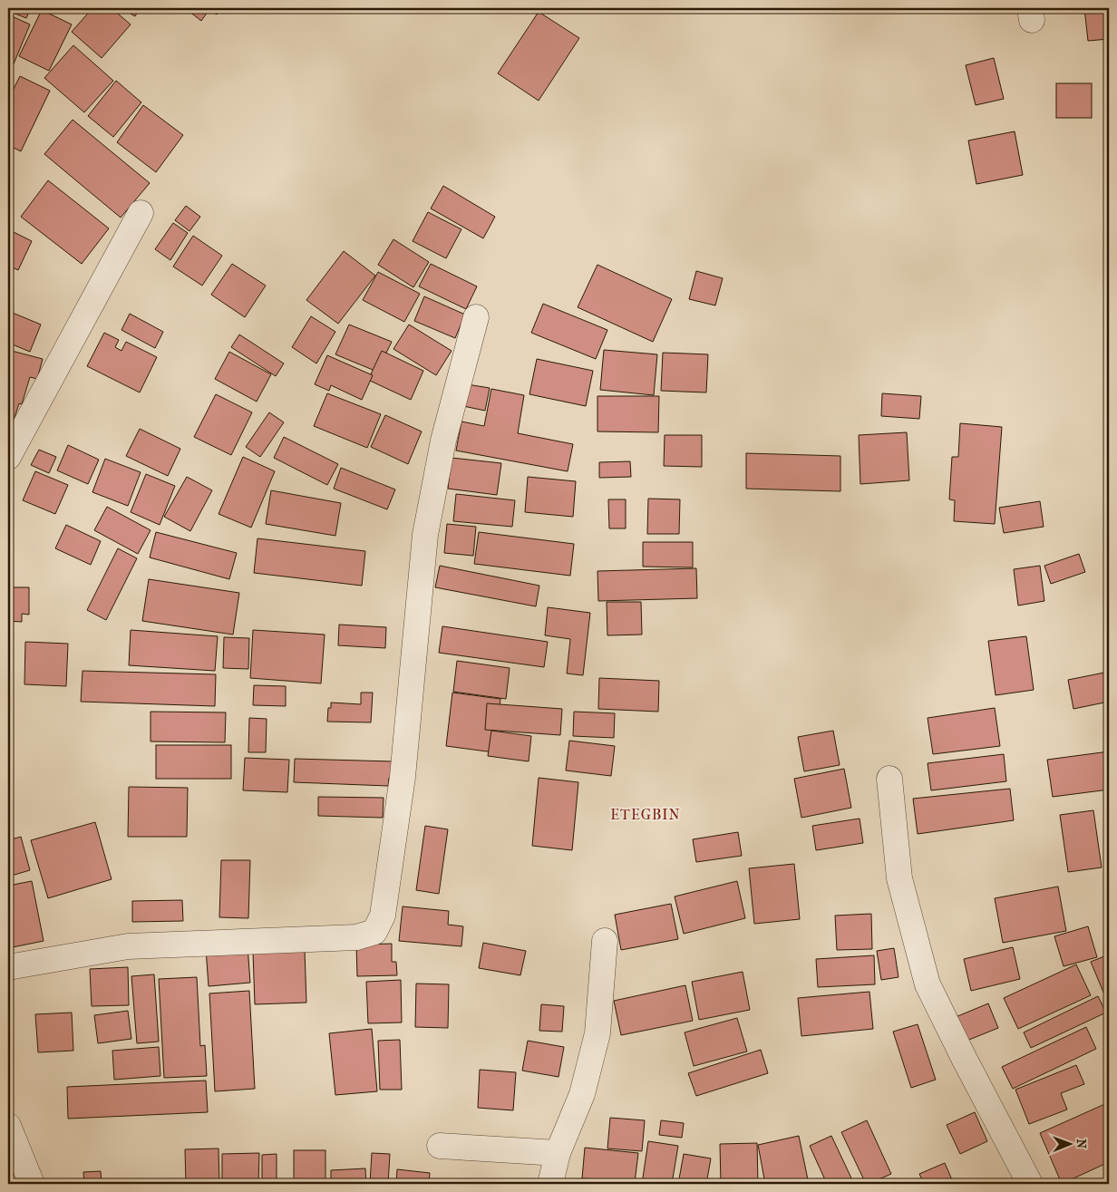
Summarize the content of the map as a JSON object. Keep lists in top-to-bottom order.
{
  "districts": ["ETEGBIN"],
  "north": "right"
}
